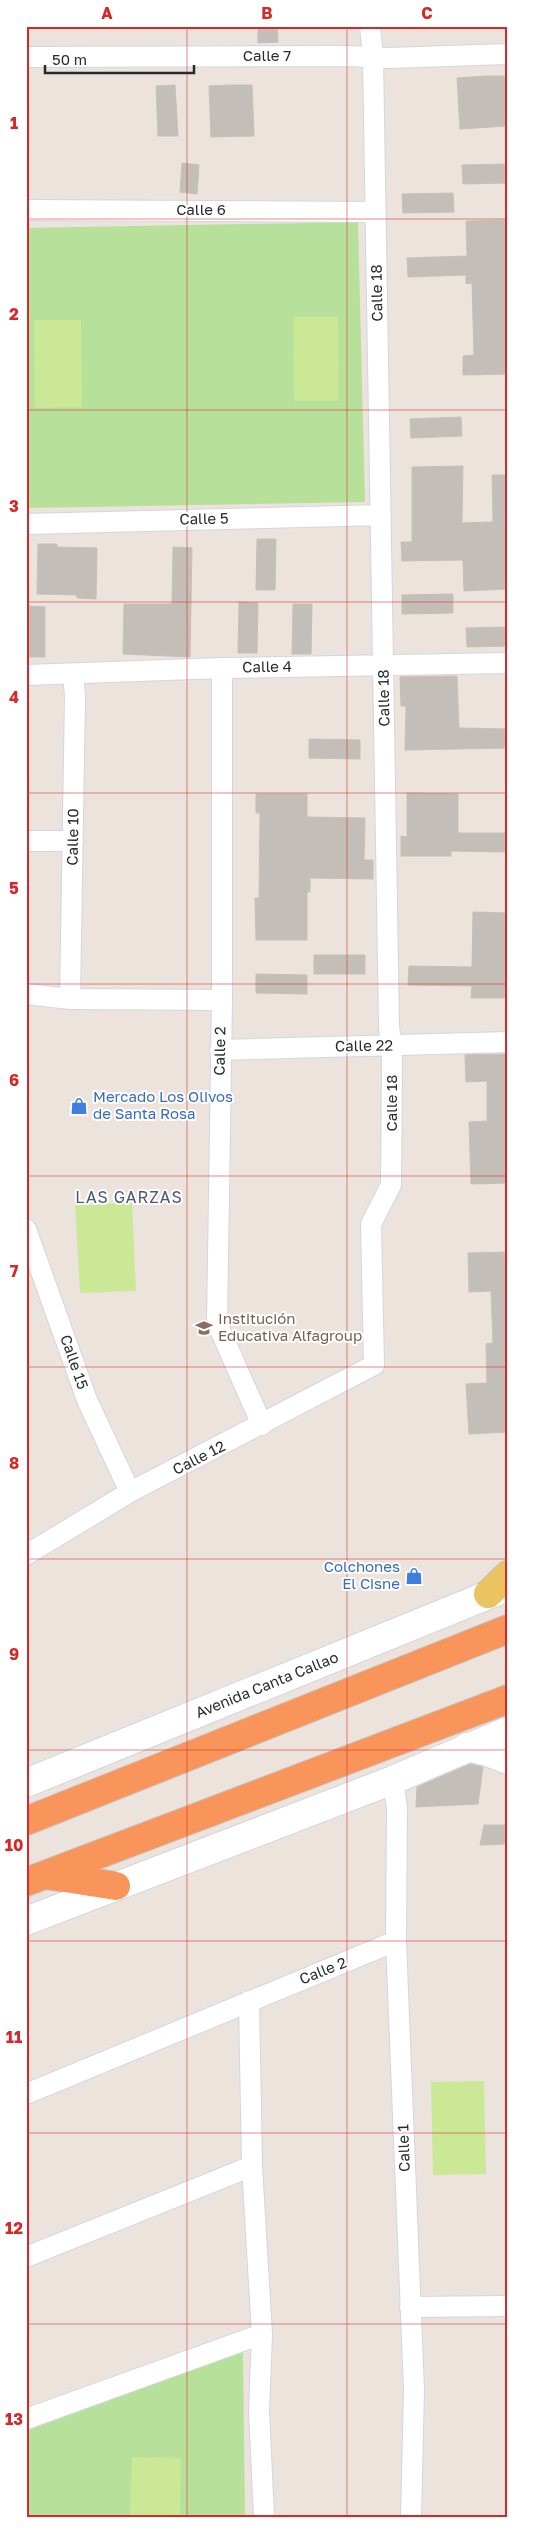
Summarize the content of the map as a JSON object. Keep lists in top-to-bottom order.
{
  "streets": {
    "main road": ["Avenida Canta Callao"],
    "street": [
      "Calle 7",
      "Calle 6",
      "Calle 18",
      "Calle 5",
      "Calle 4",
      "Calle 10",
      "Calle 22",
      "Calle 2",
      "Calle 15",
      "Calle 12",
      "Calle 1"
    ]
  },
  "crossings": [
    ["Calle 7", "Calle 18"],
    ["Calle 6", "Calle 18"],
    ["Calle 18", "Calle 5"],
    ["Calle 18", "Calle 4"],
    ["Calle 18", "Calle 22"],
    ["Calle 18", "Calle 12"],
    ["Calle 4", "Calle 10"],
    ["Calle 4", "Calle 2"],
    ["Calle 22", "Calle 2"],
    ["Calle 2", "Calle 12"],
    ["Calle 2", "Calle 1"],
    ["Calle 15", "Calle 12"]
  ],
  "districts": ["LAS GARZAS"],
  "places": {
    "shop": ["Mercado Los Olivos de Santa Rosa", "Colchones El Cisne"],
    "school or university": ["Institución Educativa Alfagroup"]
  },
  "scale_bar": "50 m",
  "grid": {
    "columns": ["A", "B", "C"],
    "rows": [
      "1",
      "2",
      "3",
      "4",
      "5",
      "6",
      "7",
      "8",
      "9",
      "10",
      "11",
      "12",
      "13"
    ]
  }
}
